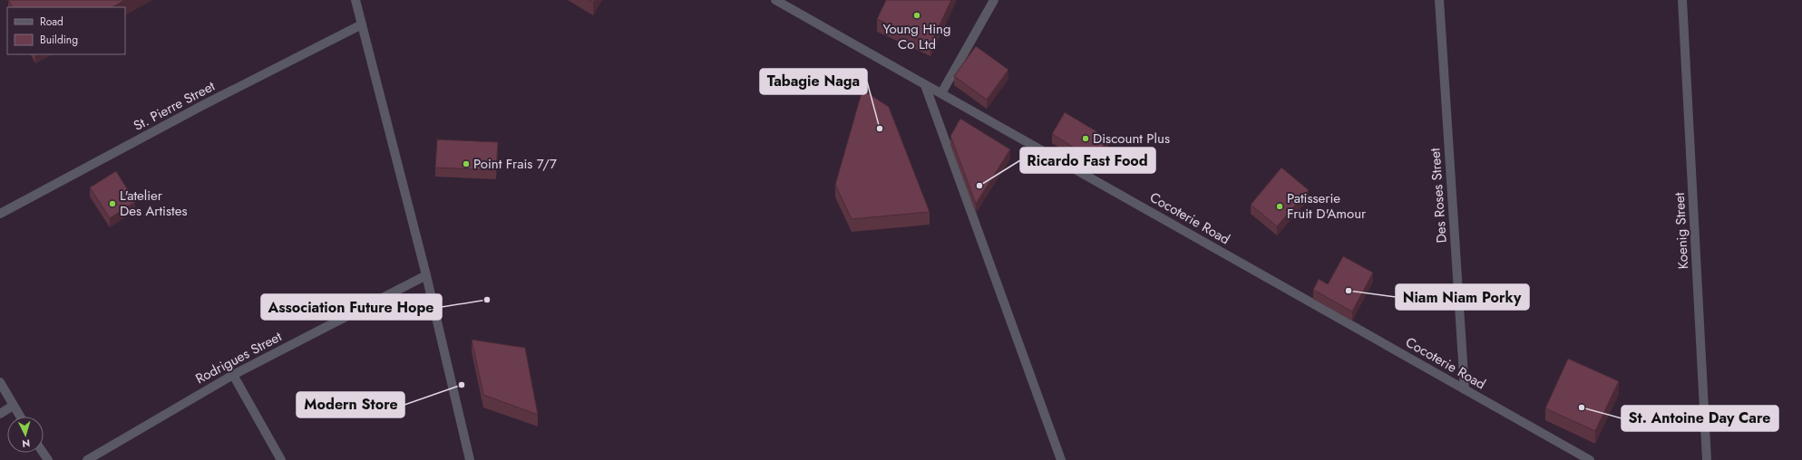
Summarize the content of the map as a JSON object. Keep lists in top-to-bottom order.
{
  "streets": {
    "street": [
      "St. Pierre Street",
      "Des Roses Street",
      "Cocoterie Road",
      "Koenig Street",
      "Rodrigues Street"
    ]
  },
  "crossings": [
    ["Des Roses Street", "Cocoterie Road"]
  ],
  "places": [
    "Young Hing Co Ltd",
    "Tabagie Naga",
    "Discount Plus",
    "Point Frais 7/7",
    "Ricardo Fast Food",
    "L'atelier Des Artistes",
    "Patisserie Fruit D'Amour",
    "Niam Niam Porky",
    "Association Future Hope",
    "Modern Store",
    "St. Antoine Day Care"
  ],
  "legend": ["Road", "Building"],
  "north": "bottom"
}
